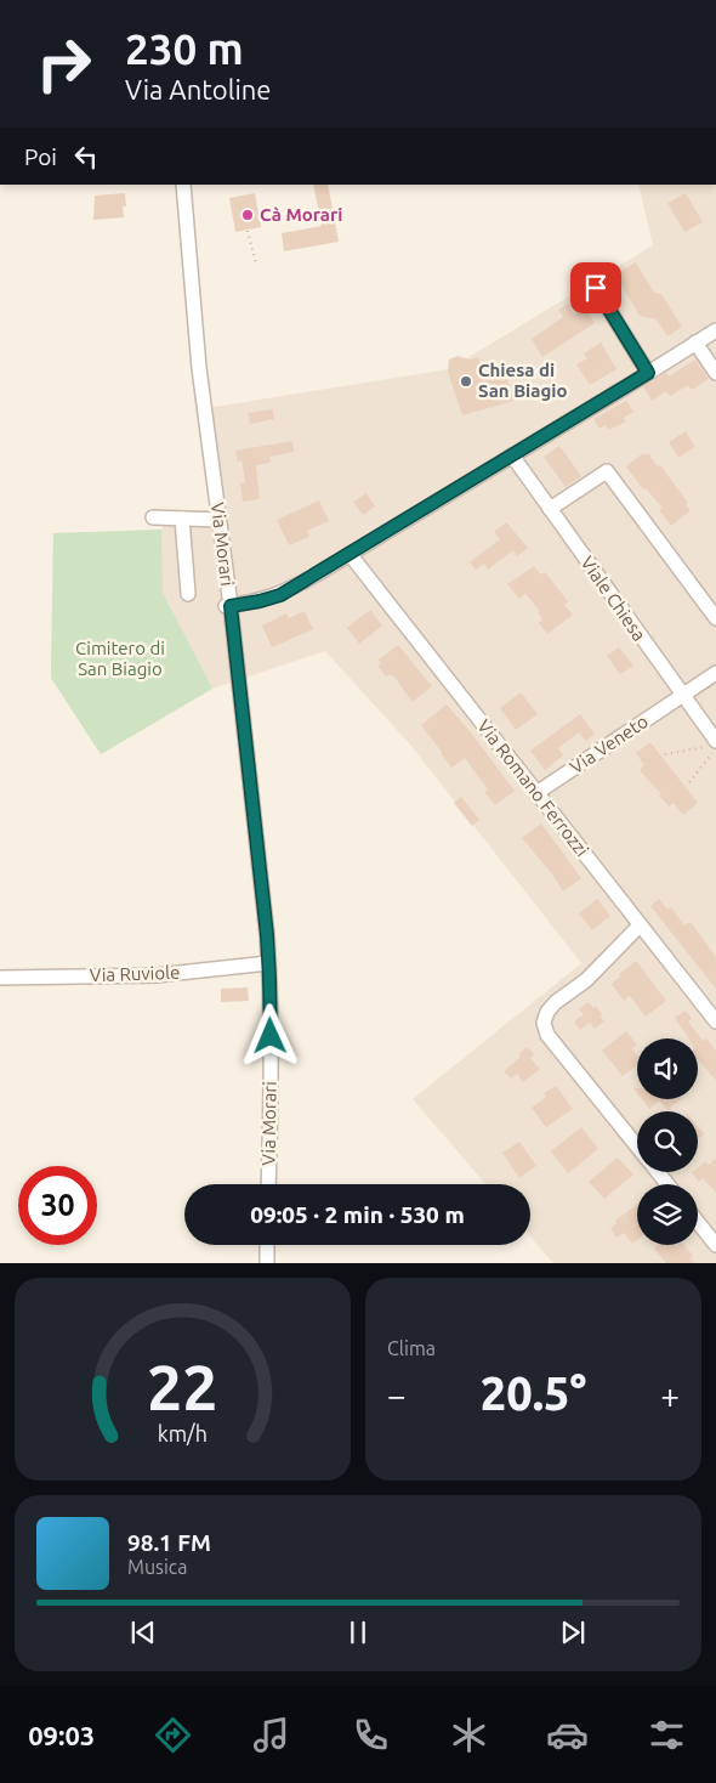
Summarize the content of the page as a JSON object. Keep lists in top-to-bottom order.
{
  "streets": {
    "street": [
      "Via Morari",
      "Viale Chiesa",
      "Via Veneto",
      "Via Romano Ferrozzi",
      "Via Ruviole"
    ]
  },
  "crossings": [
    ["Via Morari", "Via Ruviole"],
    ["Viale Chiesa", "Via Veneto"],
    ["Via Veneto", "Via Romano Ferrozzi"]
  ],
  "parks": ["Cimitero di San Biagio"],
  "places": ["Cà Morari", "Chiesa di San Biagio"],
  "page": {
    "turn": ["230 m", "Via Antoline"],
    "then": "Poi",
    "limit": "30",
    "trip": "09:05 · 2 min · 530 m",
    "tile": "Clima",
    "heat": ["−", "20.5°", "+"],
    "song": ["98.1 FM", "Musica"],
    "tabs": "09:03",
    "gauge": ["22", "km/h"]
  }
}
